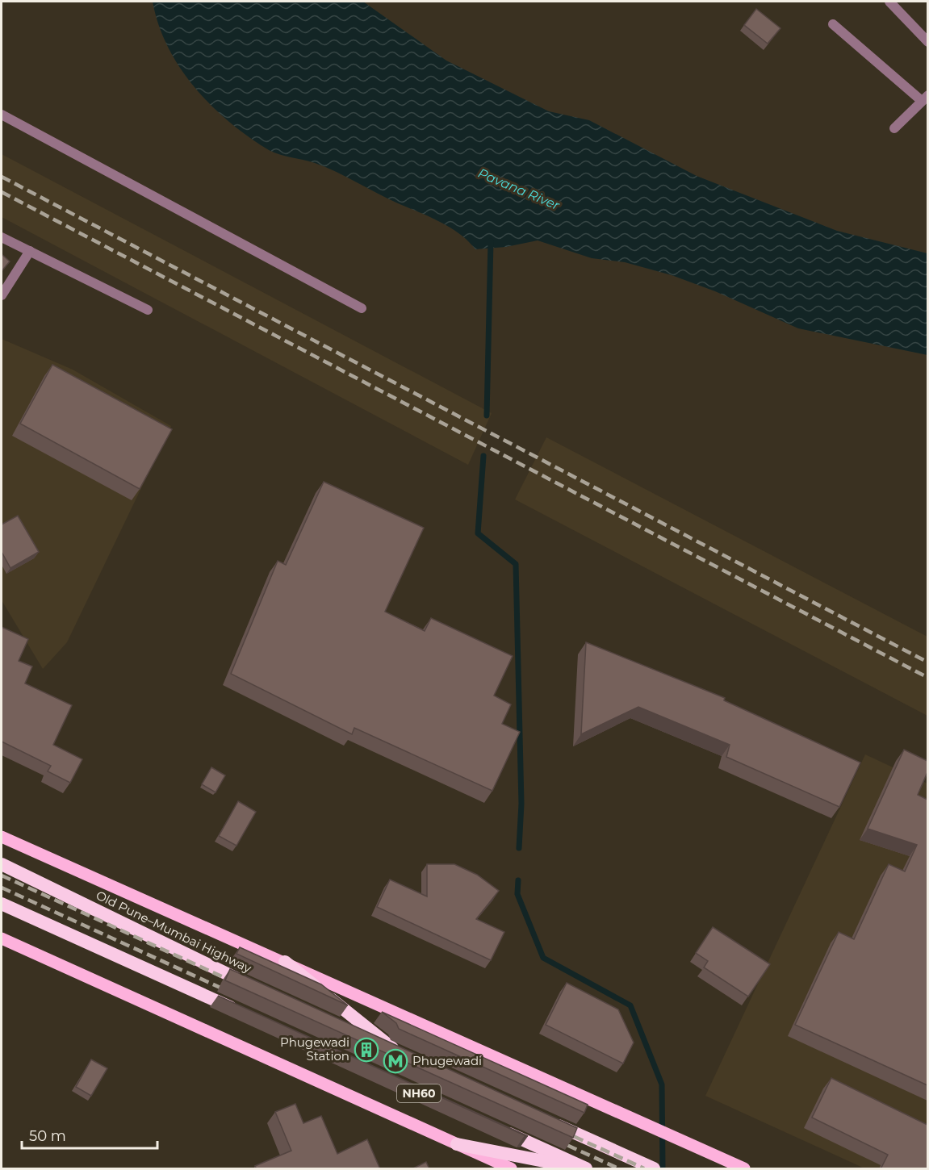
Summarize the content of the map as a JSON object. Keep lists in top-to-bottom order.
{
  "streets": {
    "highway": ["Old Pune–Mumbai Highway"]
  },
  "water": ["Pavana River"],
  "places": {
    "building": ["Phugewadi Station"],
    "metro station": ["Phugewadi"]
  },
  "scale_bar": "50 m"
}
